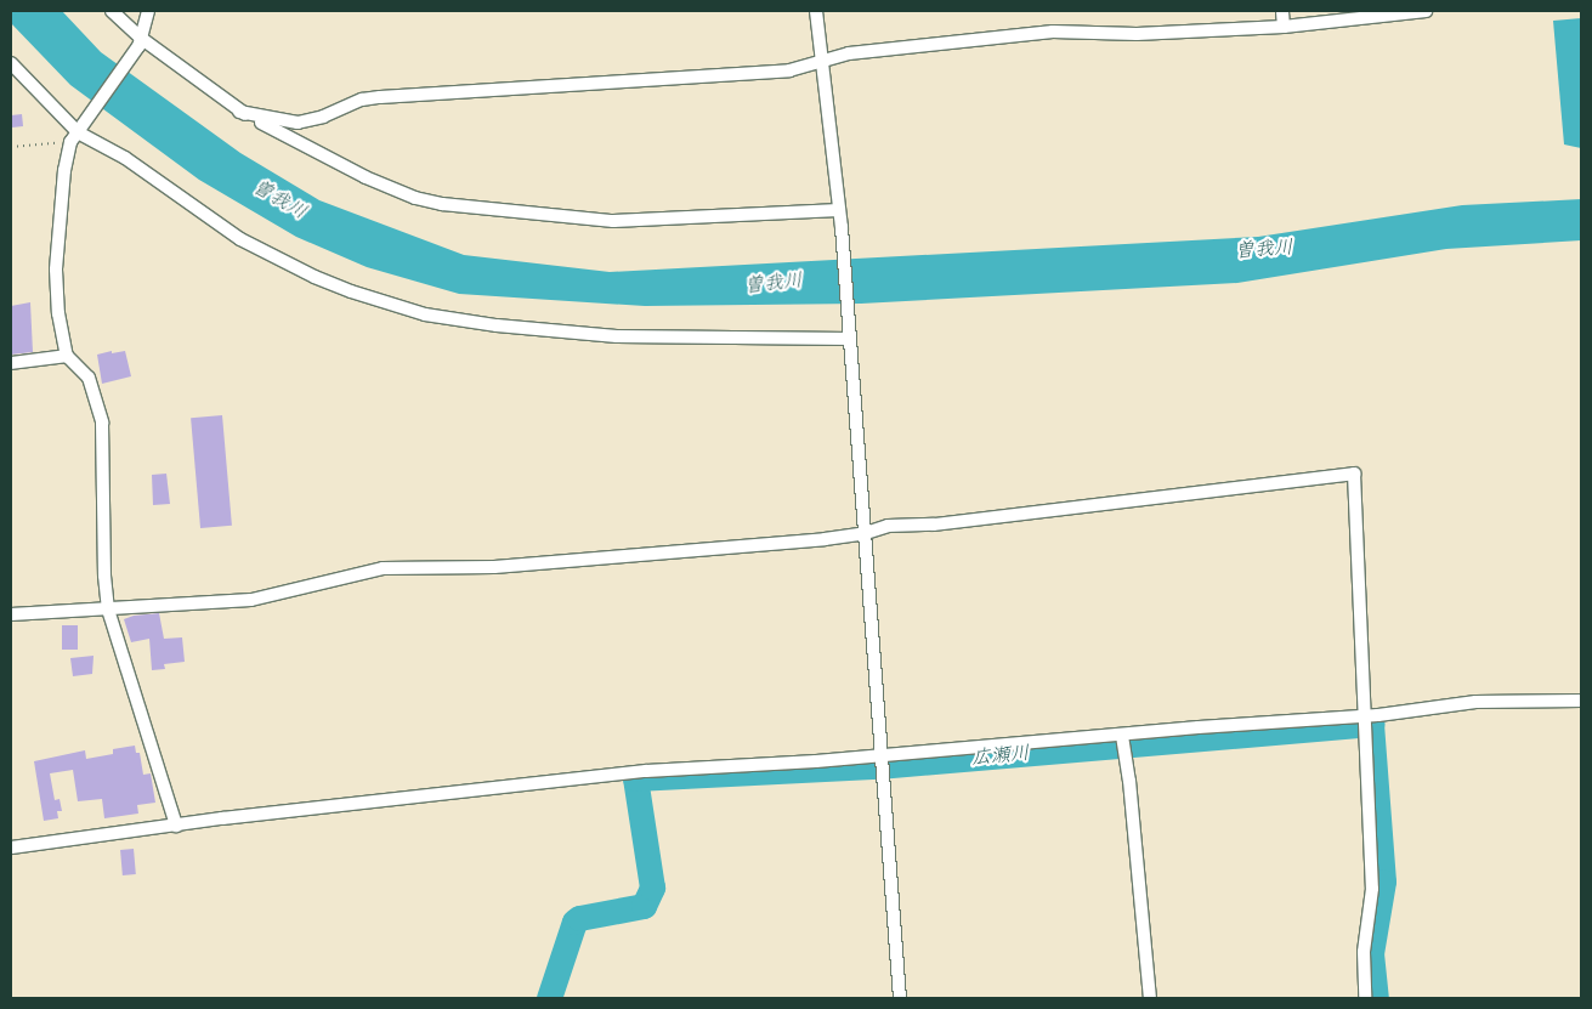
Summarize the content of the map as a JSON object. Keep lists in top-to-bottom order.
{
  "water": ["曽我川", "広瀬川"]
}
